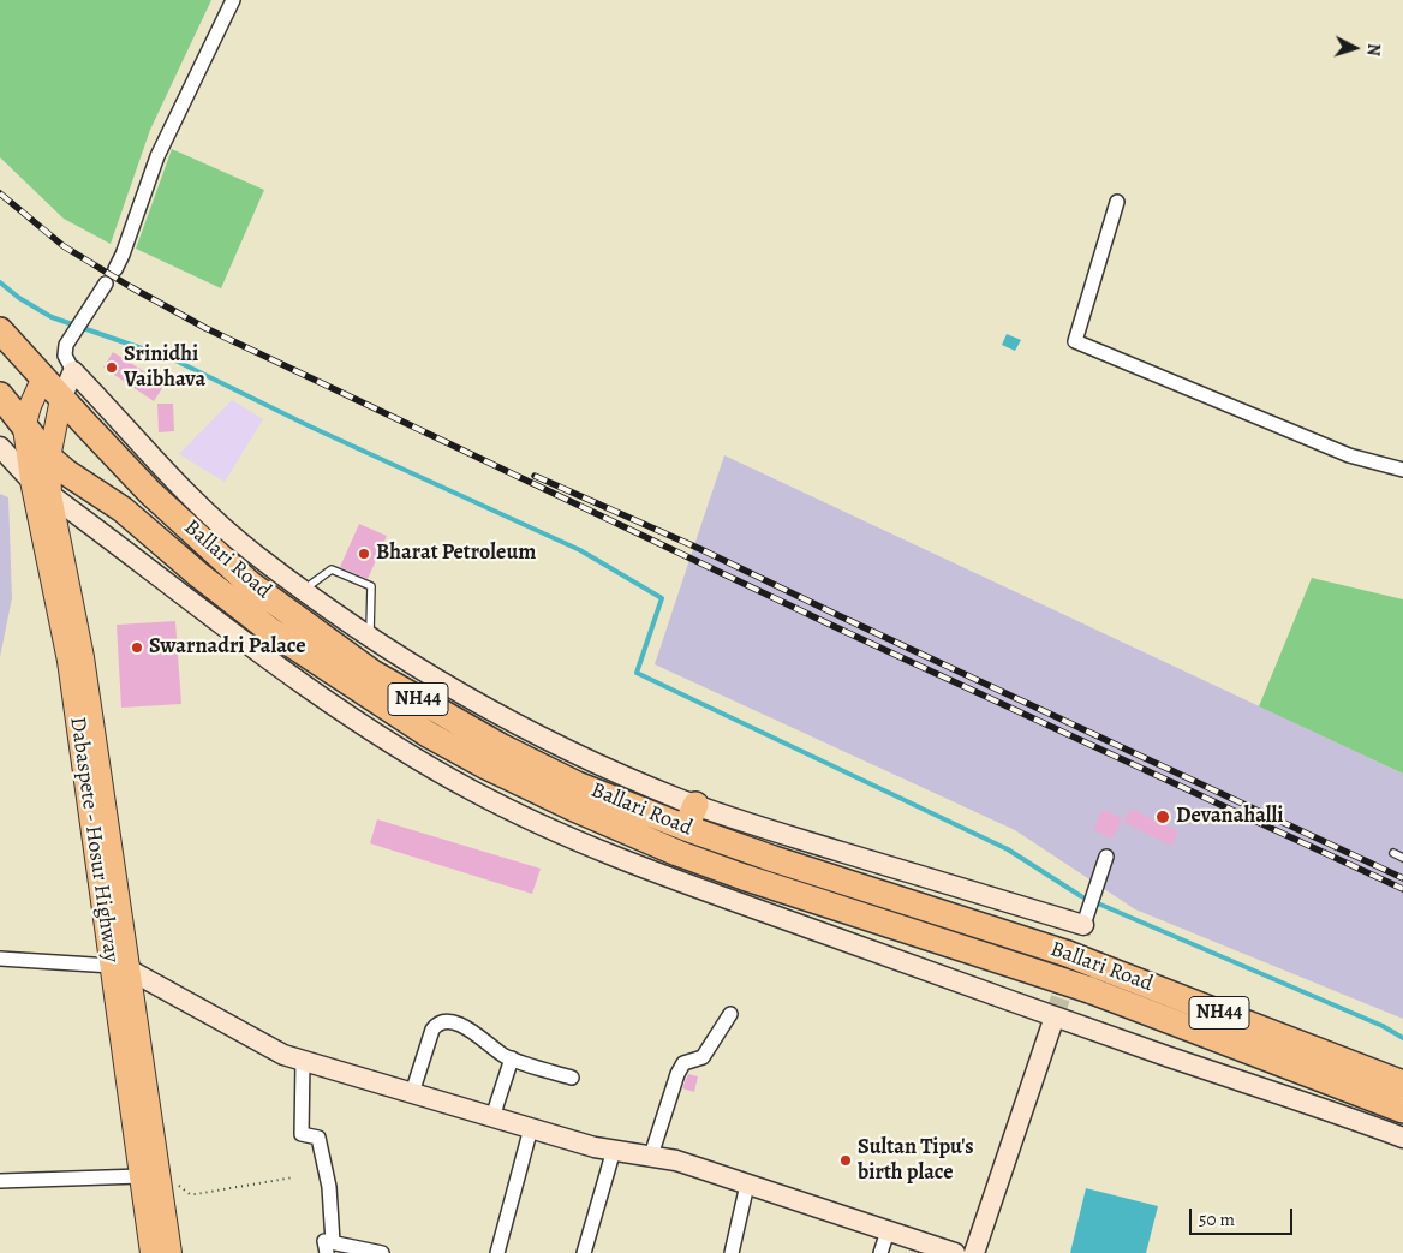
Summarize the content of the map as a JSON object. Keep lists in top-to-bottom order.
{
  "streets": {
    "highway": ["Ballari Road", "NH44"],
    "main road": ["Dabaspete - Hosur Highway"]
  },
  "crossings": [
    ["Ballari Road", "NH44"],
    ["Ballari Road", "Dabaspete - Hosur Highway"],
    ["NH44", "Dabaspete - Hosur Highway"]
  ],
  "places": [
    "Srinidhi Vaibhava",
    "Bharat Petroleum",
    "Swarnadri Palace",
    "Devanahalli",
    "Sultan Tipu's birth place"
  ],
  "scale_bar": "50 m",
  "north": "right"
}
